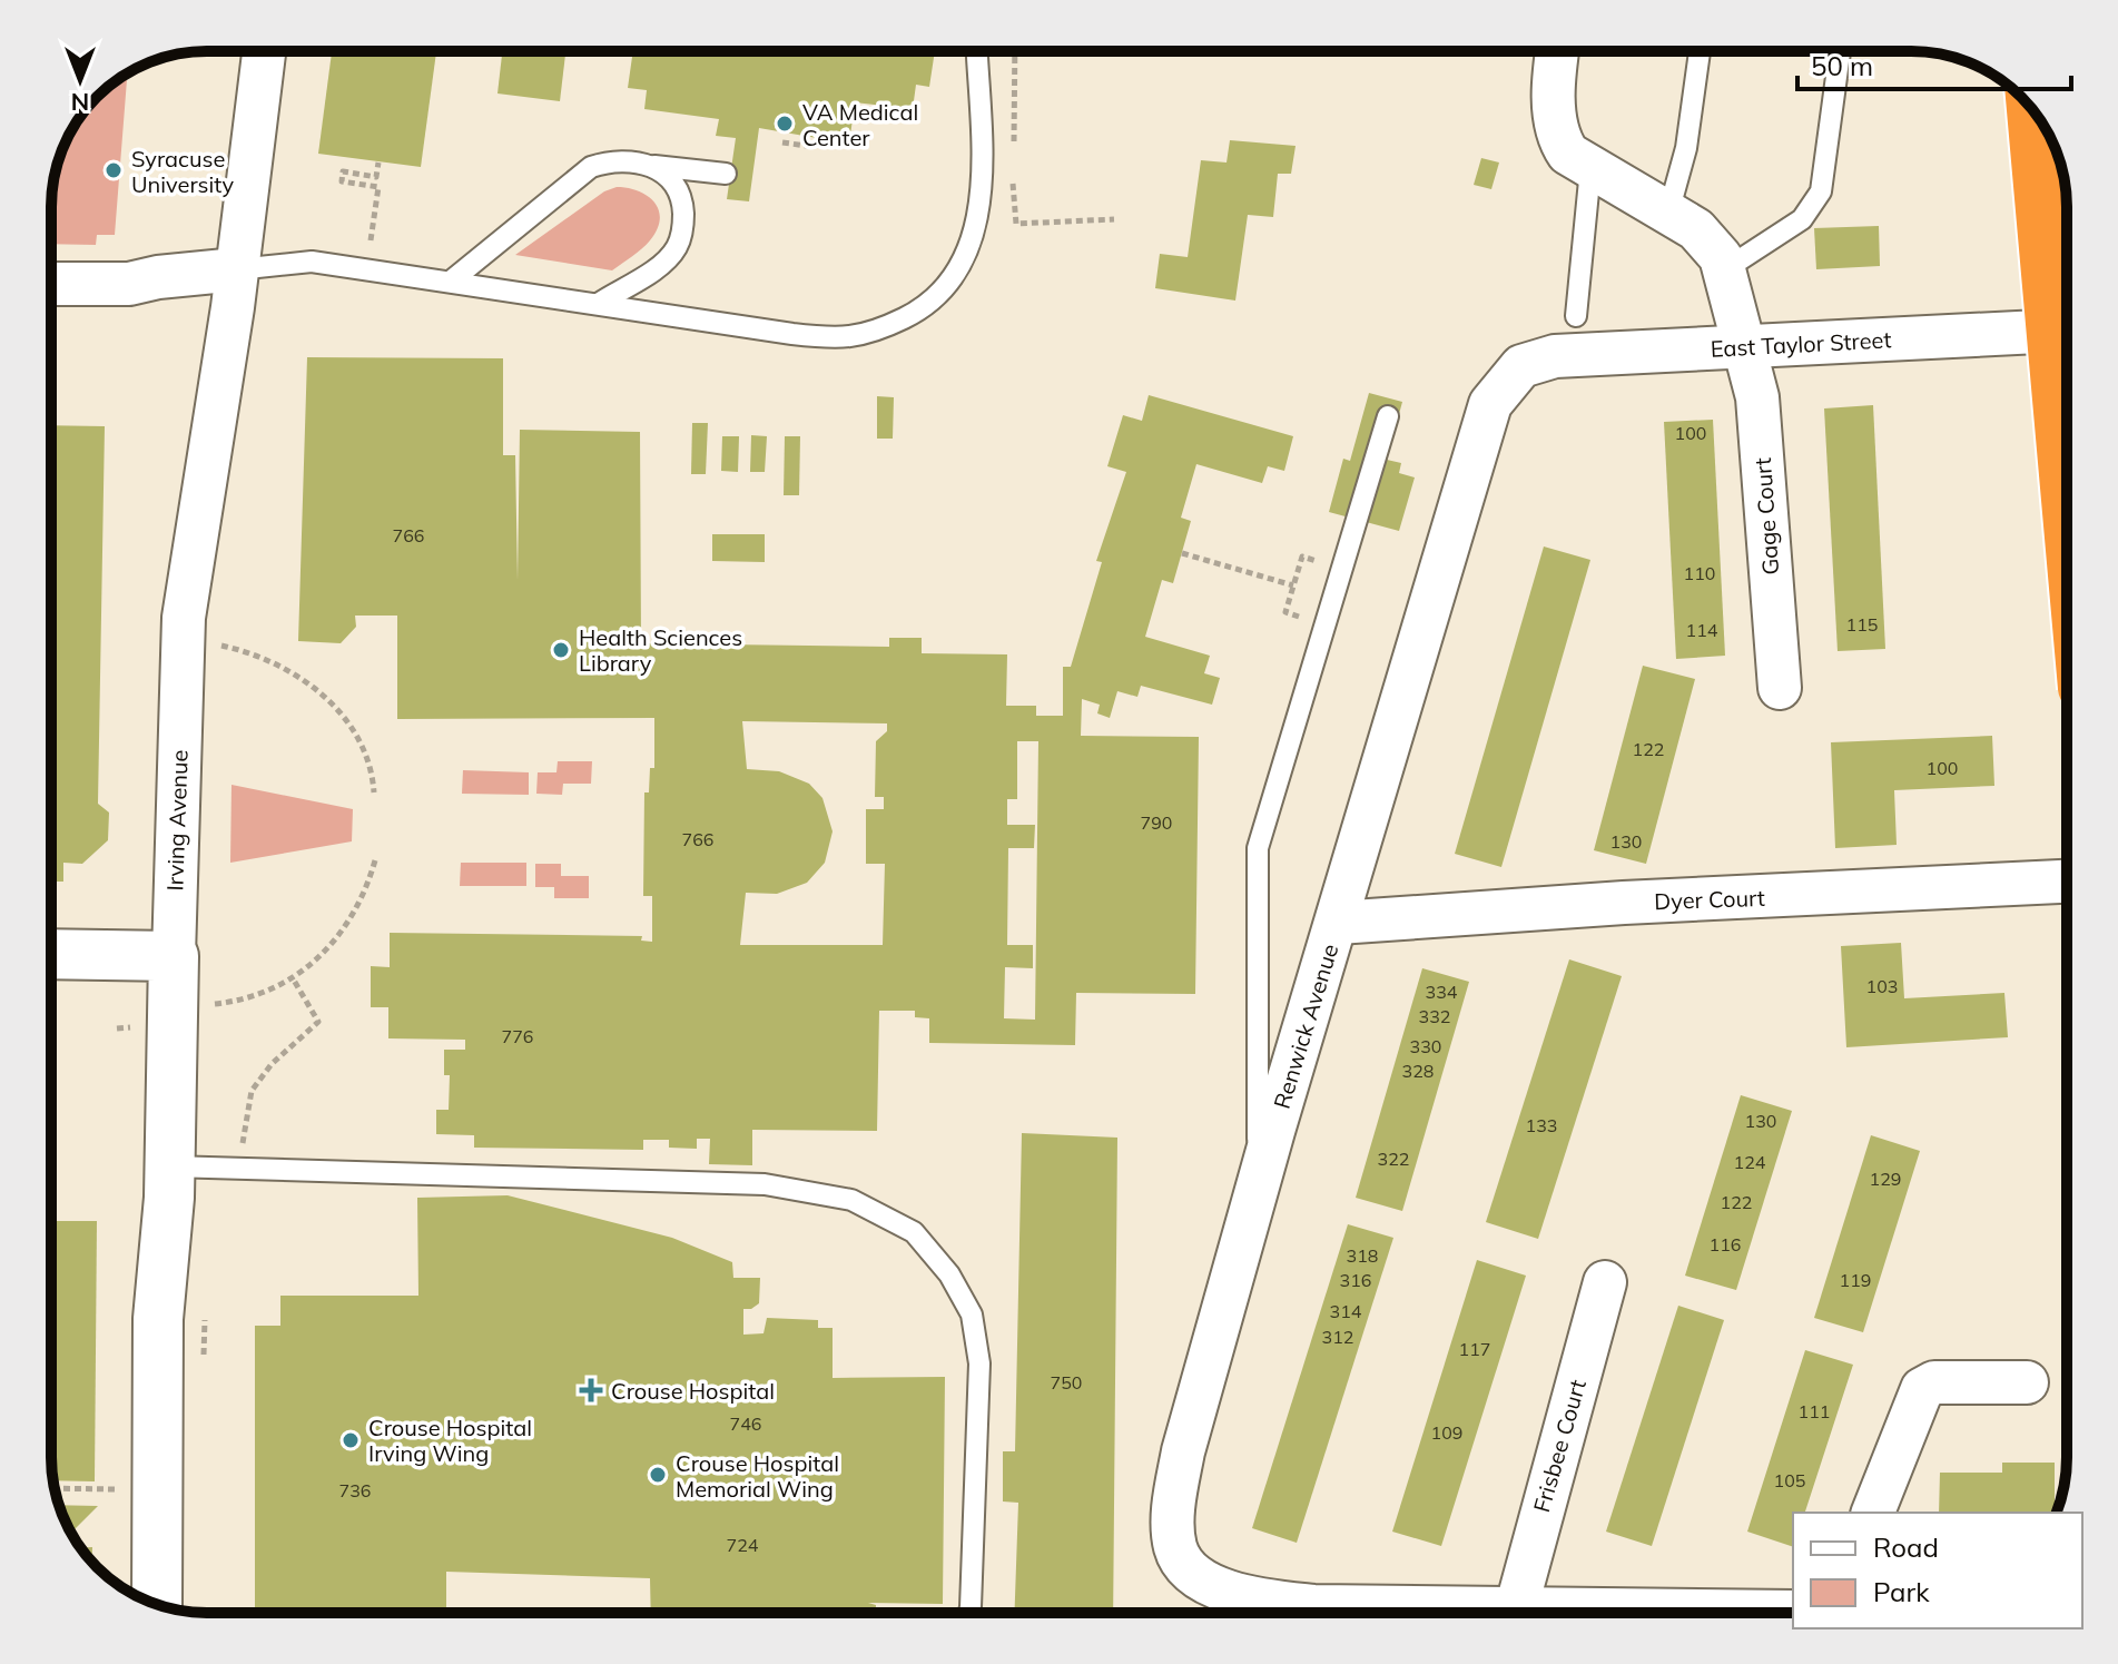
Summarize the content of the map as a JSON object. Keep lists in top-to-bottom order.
{
  "streets": {
    "street": [
      "East Taylor Street",
      "Gage Court",
      "Irving Avenue",
      "Dyer Court",
      "Renwick Avenue",
      "Frisbee Court"
    ]
  },
  "crossings": [
    ["East Taylor Street", "Gage Court"],
    ["East Taylor Street", "Renwick Avenue"],
    ["Dyer Court", "Renwick Avenue"],
    ["Renwick Avenue", "Frisbee Court"]
  ],
  "places": {
    "other": [
      "VA Medical Center",
      "Syracuse University",
      "Health Sciences Library",
      "Crouse Hospital Irving Wing",
      "Crouse Hospital Memorial Wing"
    ],
    "health": ["Crouse Hospital"]
  },
  "house_numbers": [
    "100",
    "766",
    "110",
    "115",
    "114",
    "122",
    "100",
    "790",
    "766",
    "130",
    "103",
    "334",
    "332",
    "776",
    "330",
    "328",
    "130",
    "133",
    "322",
    "124",
    "129",
    "122",
    "116",
    "318",
    "316",
    "119",
    "314",
    "312",
    "117",
    "750",
    "111",
    "746",
    "109",
    "105",
    "736",
    "724"
  ],
  "legend": ["Road", "Park"],
  "scale_bar": "50 m",
  "north": "bottom"
}
